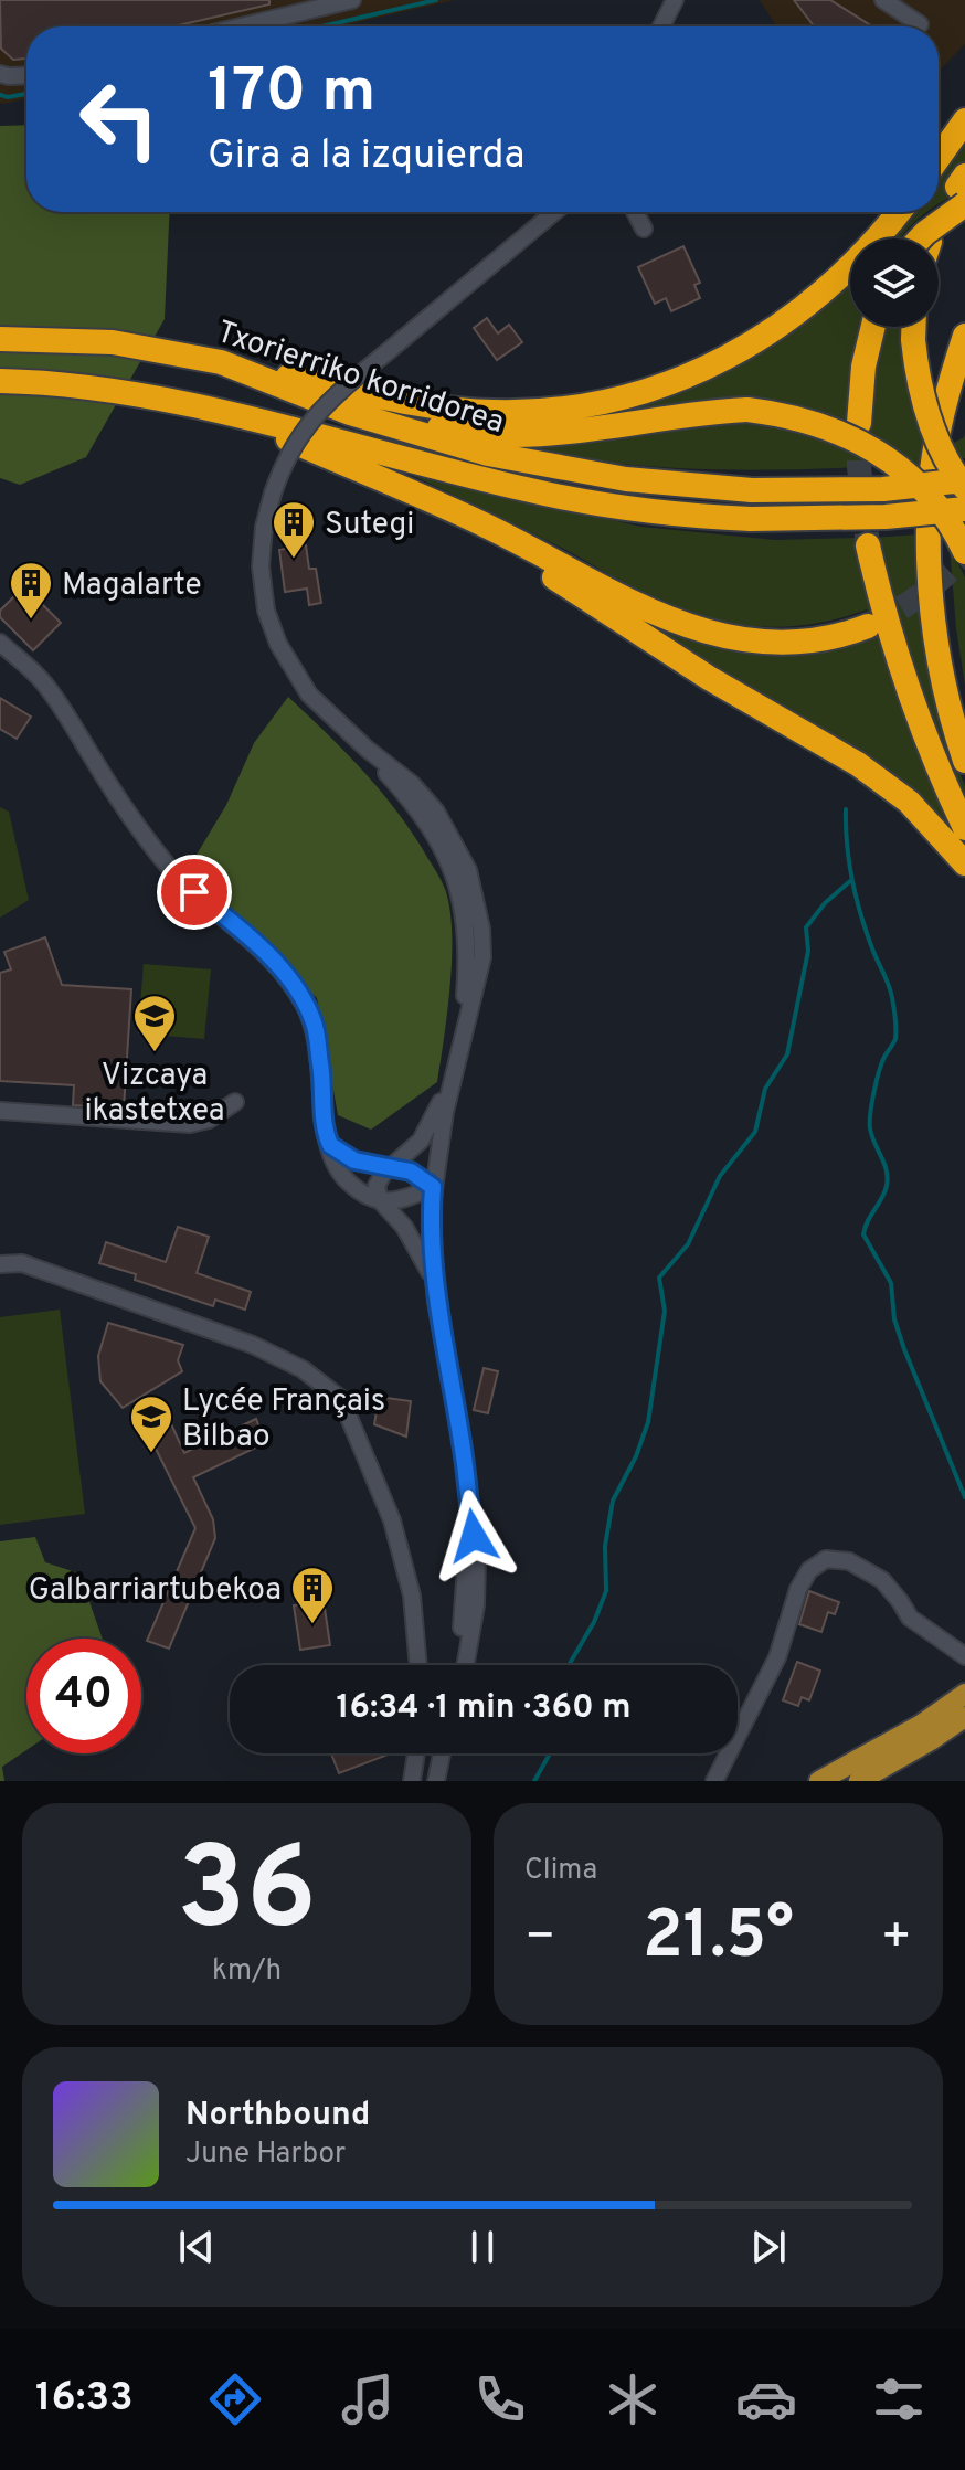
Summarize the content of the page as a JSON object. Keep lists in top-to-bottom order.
{
  "streets": {
    "highway": ["Txorierriko korridorea"]
  },
  "places": {
    "building": ["Sutegi", "Magalarte", "Galbarriartubekoa"],
    "school or university": ["Vizcaya ikastetxea", "Lycée Français Bilbao"]
  },
  "page": {
    "turn": ["170 m", "Gira a la izquierda"],
    "limit": "40",
    "trip": "16:34 · 1 min · 360 m",
    "tile": [
      ["36", "km/h"],
      "Clima"
    ],
    "heat": ["−", "21.5°", "+"],
    "song": ["Northbound", "June Harbor"],
    "tabs": "16:33"
  }
}
